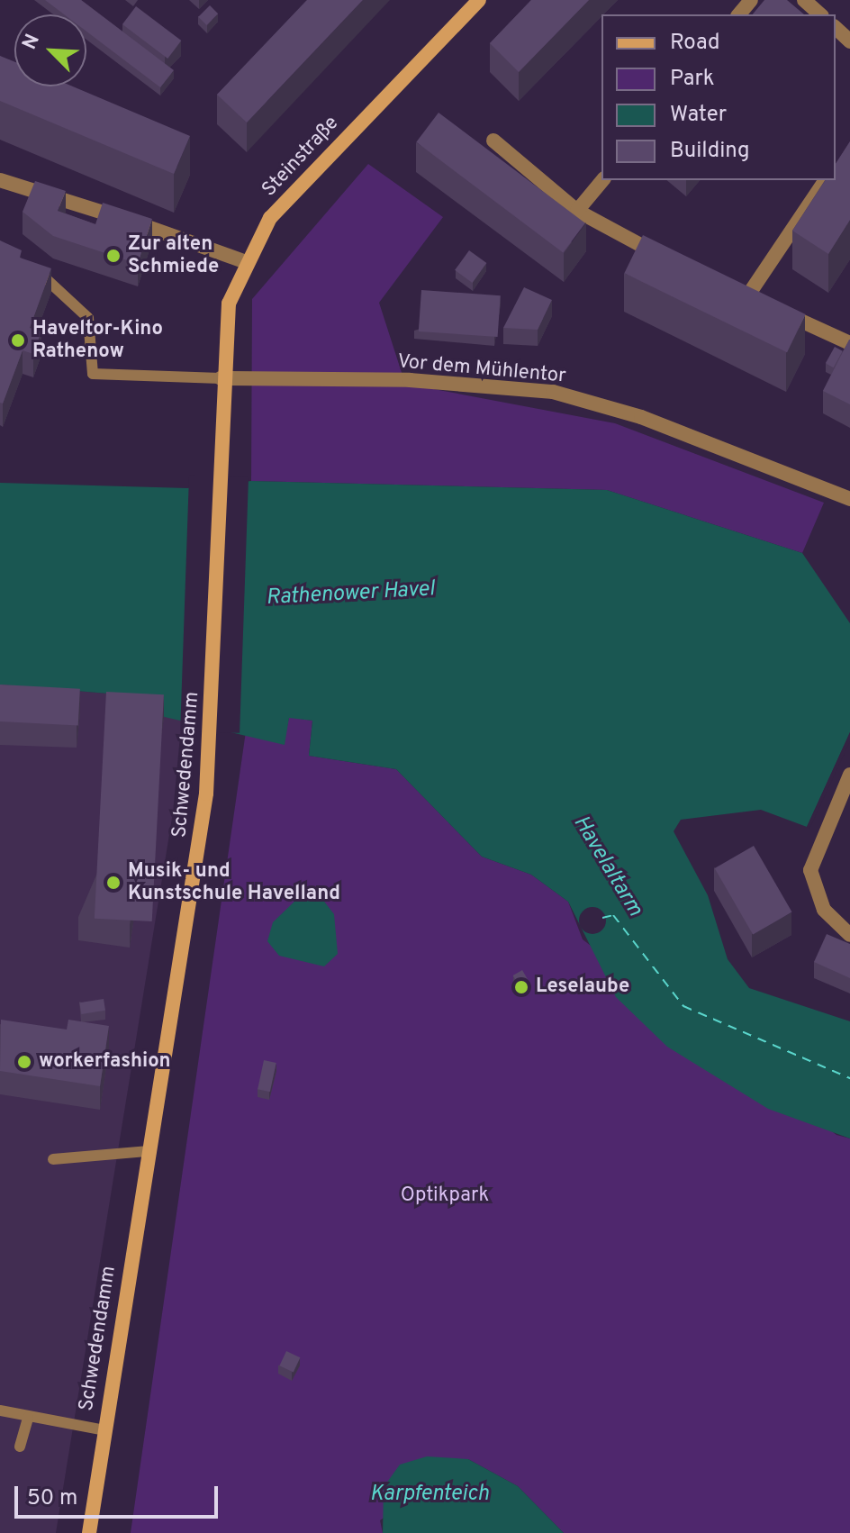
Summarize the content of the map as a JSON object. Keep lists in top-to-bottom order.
{
  "streets": {
    "main road": ["Steinstraße", "Schwedendamm"],
    "street": ["Vor dem Mühlentor"]
  },
  "crossings": [
    ["Steinstraße", "Vor dem Mühlentor"],
    ["Steinstraße", "Schwedendamm"],
    ["Vor dem Mühlentor", "Schwedendamm"]
  ],
  "water": ["Rathenower Havel", "Havelaltarm", "Karpfenteich"],
  "parks": ["Optikpark"],
  "places": [
    "Zur alten Schmiede",
    "Haveltor-Kino Rathenow",
    "Musik- und Kunstschule Havelland",
    "Leselaube",
    "workerfashion"
  ],
  "legend": [
    "Road",
    "Park",
    "Water",
    "Building"
  ],
  "scale_bar": "50 m",
  "north": "top left"
}
